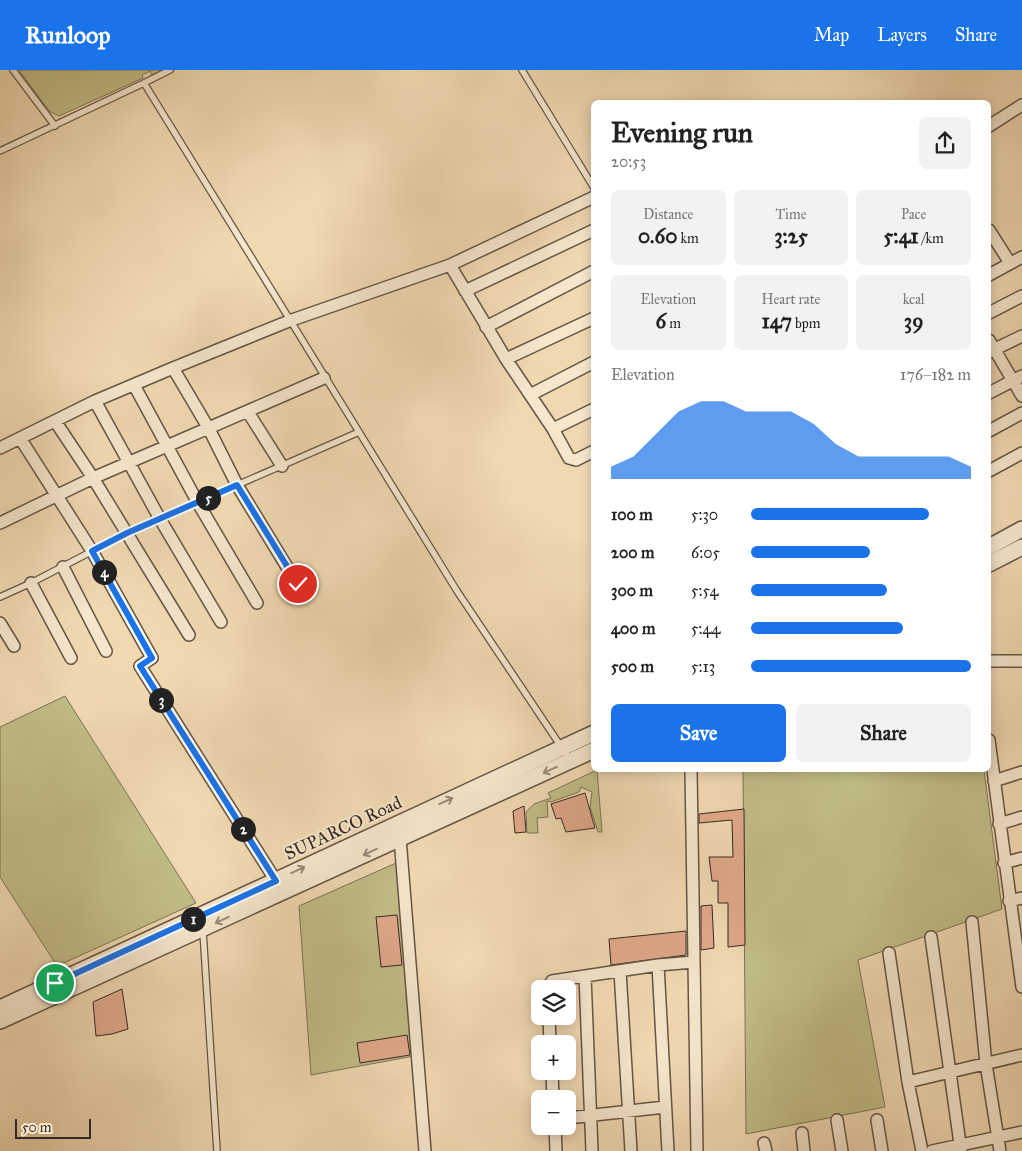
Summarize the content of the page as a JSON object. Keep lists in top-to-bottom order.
{
  "streets": {
    "street": ["SUPARCO Road"]
  },
  "scale_bar": "50 m",
  "page": {
    "header": "Runloop",
    "nav": ["Map", "Layers", "Share"],
    "heading": ["Evening run", "20:53"],
    "stats": [
      ["Distance", "0.60 km"],
      ["Time", "3:25"],
      ["Pace", "5:41 /km"],
      ["Elevation", "6 m"],
      ["Heart rate", "147 bpm"],
      ["kcal", "39"]
    ],
    "chart": ["Elevation", "176–182 m"],
    "pins": [
      "5",
      "4",
      "3",
      "2",
      "1"
    ],
    "list": [
      {
        "name": "100 m",
        "note": "5:30"
      },
      {
        "name": "200 m",
        "note": "6:05"
      },
      {
        "name": "300 m",
        "note": "5:54"
      },
      {
        "name": "400 m",
        "note": "5:44"
      },
      {
        "name": "500 m",
        "note": "5:13"
      }
    ],
    "buttons": ["Save", "Share"],
    "map_buttons": ["+", "−"],
    "scale": "50 m"
  }
}
